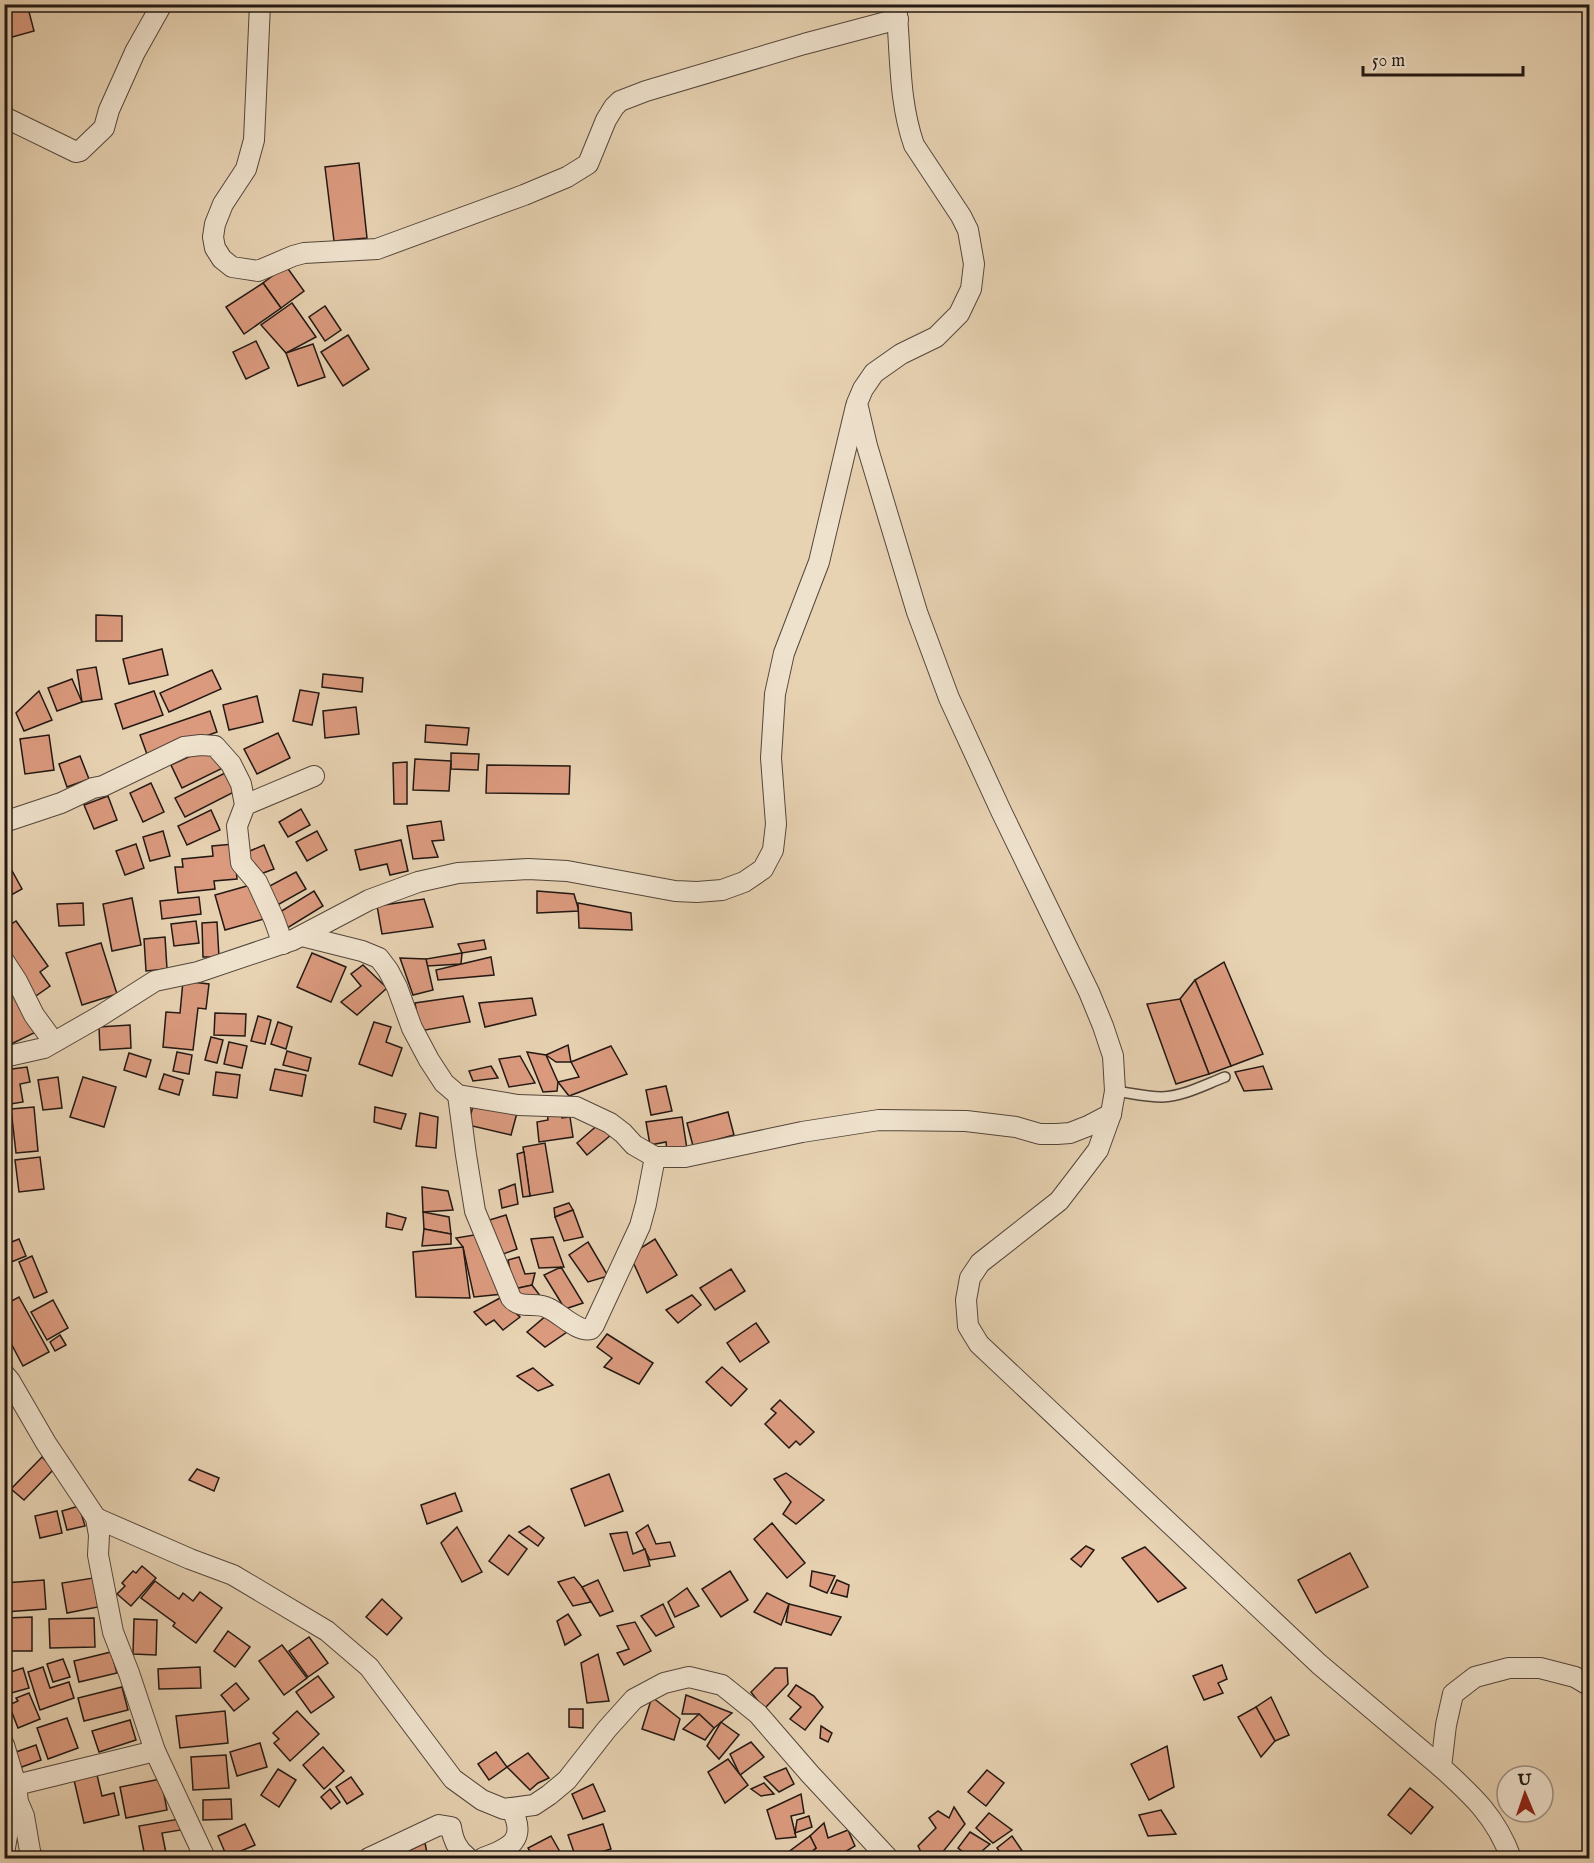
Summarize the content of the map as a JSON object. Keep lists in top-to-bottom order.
{
  "scale_bar": "50 m",
  "north": "top"
}
